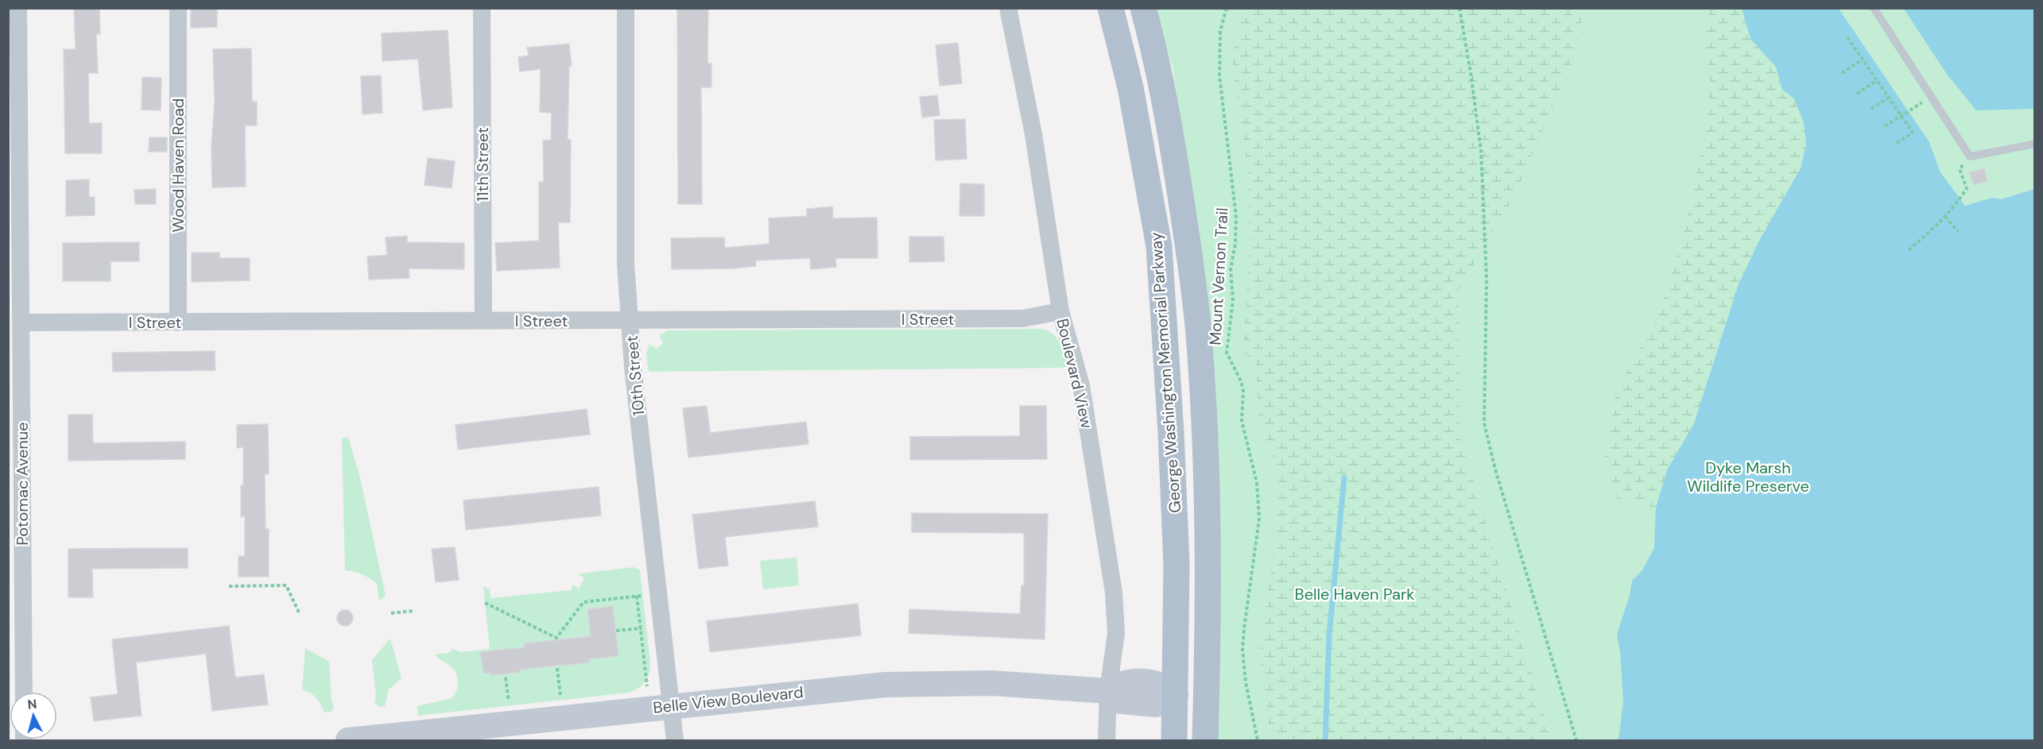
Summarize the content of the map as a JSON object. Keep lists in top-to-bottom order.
{
  "streets": {
    "main road": ["George Washington Memorial Parkway", "Belle View Boulevard"],
    "street": [
      "11th Street",
      "Wood Haven Road",
      "I Street",
      "Boulevard View",
      "10th Street",
      "Potomac Avenue"
    ],
    "path": ["Mount Vernon Trail"]
  },
  "crossings": [
    ["11th Street", "I Street"],
    ["Wood Haven Road", "I Street"],
    ["I Street", "Boulevard View"],
    ["I Street", "10th Street"],
    ["I Street", "Potomac Avenue"],
    ["George Washington Memorial Parkway", "Belle View Boulevard"],
    ["Boulevard View", "Belle View Boulevard"],
    ["10th Street", "Belle View Boulevard"]
  ],
  "parks": ["Dyke Marsh Wildlife Preserve", "Belle Haven Park"],
  "north": "top"
}
